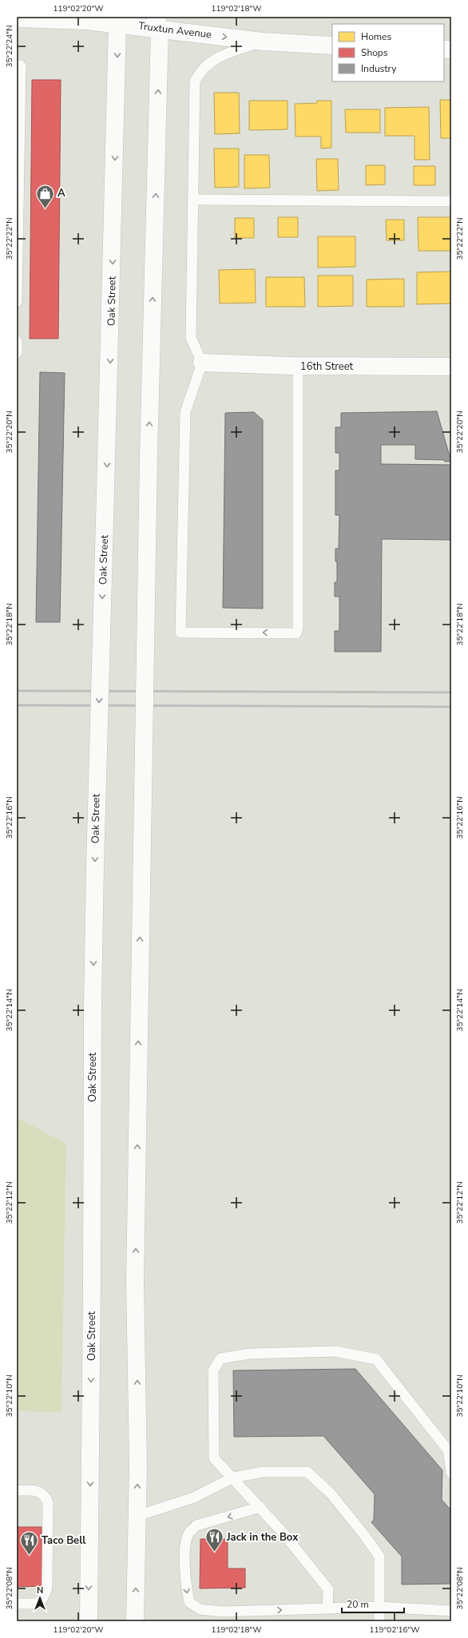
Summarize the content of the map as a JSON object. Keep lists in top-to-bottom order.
{
  "streets": {
    "main road": ["Truxtun Avenue", "Oak Street", "16th Street"]
  },
  "crossings": [
    ["Truxtun Avenue", "Oak Street"]
  ],
  "places": {
    "shop": ["A"],
    "restaurant": ["Jack in the Box", "Taco Bell"]
  },
  "legend": ["Homes", "Shops", "Industry"],
  "scale_bar": "20 m",
  "north": "top",
  "coordinates": [
    "119°02'20\"W",
    "119°02'18\"W",
    "35°22'24\"N",
    "35°22'22\"N",
    "35°22'20\"N",
    "35°22'18\"N",
    "35°22'16\"N",
    "35°22'14\"N",
    "35°22'12\"N",
    "35°22'10\"N",
    "35°22'08\"N",
    "119°02'16\"W"
  ]
}
